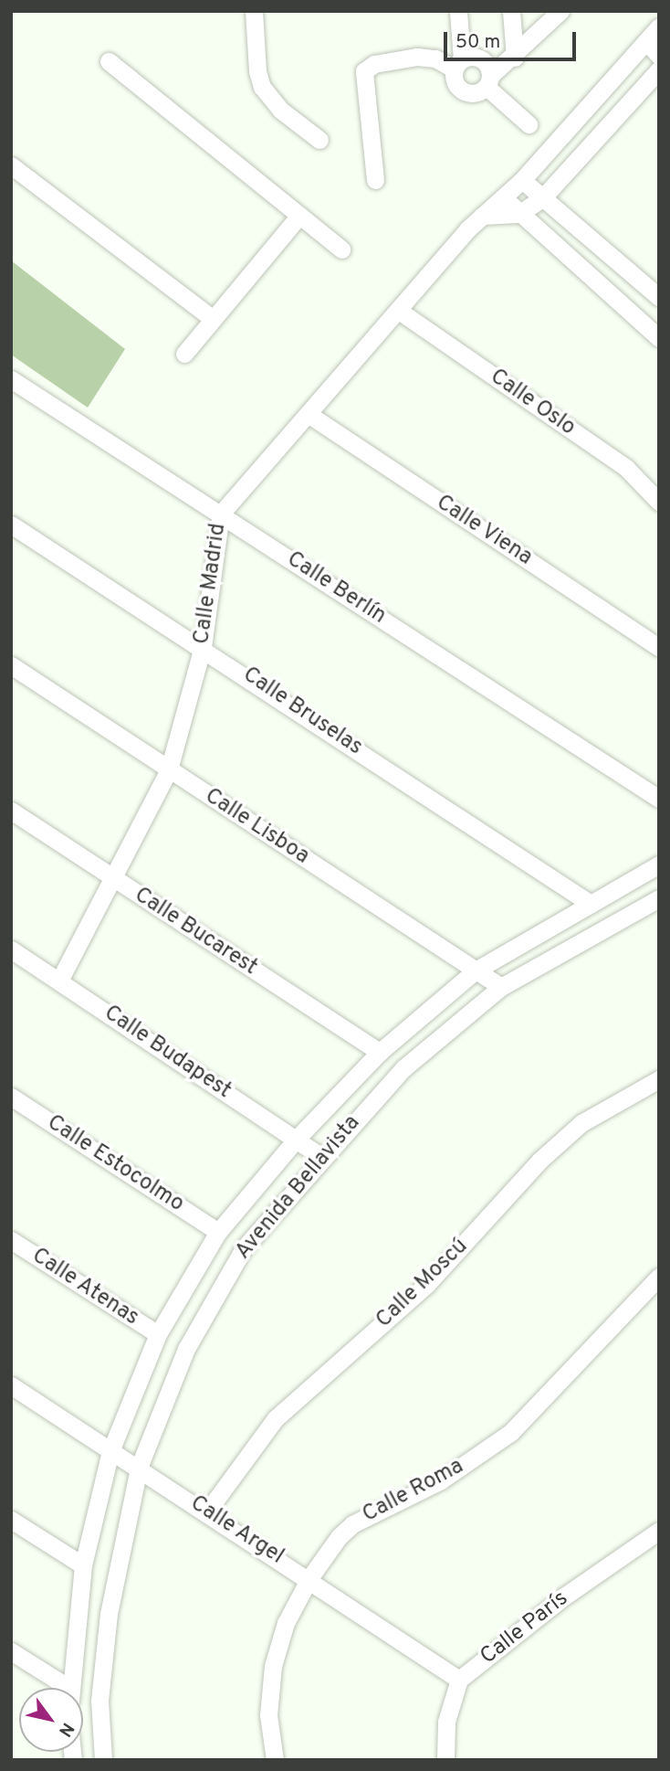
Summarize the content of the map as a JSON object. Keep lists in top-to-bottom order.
{
  "streets": {
    "street": [
      "Calle Oslo",
      "Calle Viena",
      "Calle Madrid",
      "Calle Berlín",
      "Calle Bruselas",
      "Calle Lisboa",
      "Calle Bucarest",
      "Calle Budapest",
      "Calle Estocolmo",
      "Avenida Bellavista",
      "Calle Moscú",
      "Calle Atenas",
      "Calle Roma",
      "Calle Argel",
      "Calle París"
    ]
  },
  "crossings": [
    ["Calle Oslo", "Calle Madrid"],
    ["Calle Viena", "Calle Madrid"],
    ["Calle Madrid", "Calle Berlín"],
    ["Calle Madrid", "Calle Bruselas"],
    ["Calle Madrid", "Calle Lisboa"],
    ["Calle Madrid", "Calle Bucarest"],
    ["Calle Madrid", "Calle Budapest"],
    ["Calle Bruselas", "Avenida Bellavista"],
    ["Calle Lisboa", "Avenida Bellavista"],
    ["Calle Bucarest", "Avenida Bellavista"],
    ["Calle Budapest", "Avenida Bellavista"],
    ["Calle Estocolmo", "Avenida Bellavista"],
    ["Avenida Bellavista", "Calle Atenas"],
    ["Avenida Bellavista", "Calle Argel"],
    ["Calle Moscú", "Calle Argel"],
    ["Calle Roma", "Calle Argel"],
    ["Calle Argel", "Calle París"]
  ],
  "scale_bar": "50 m",
  "north": "bottom right"
}
